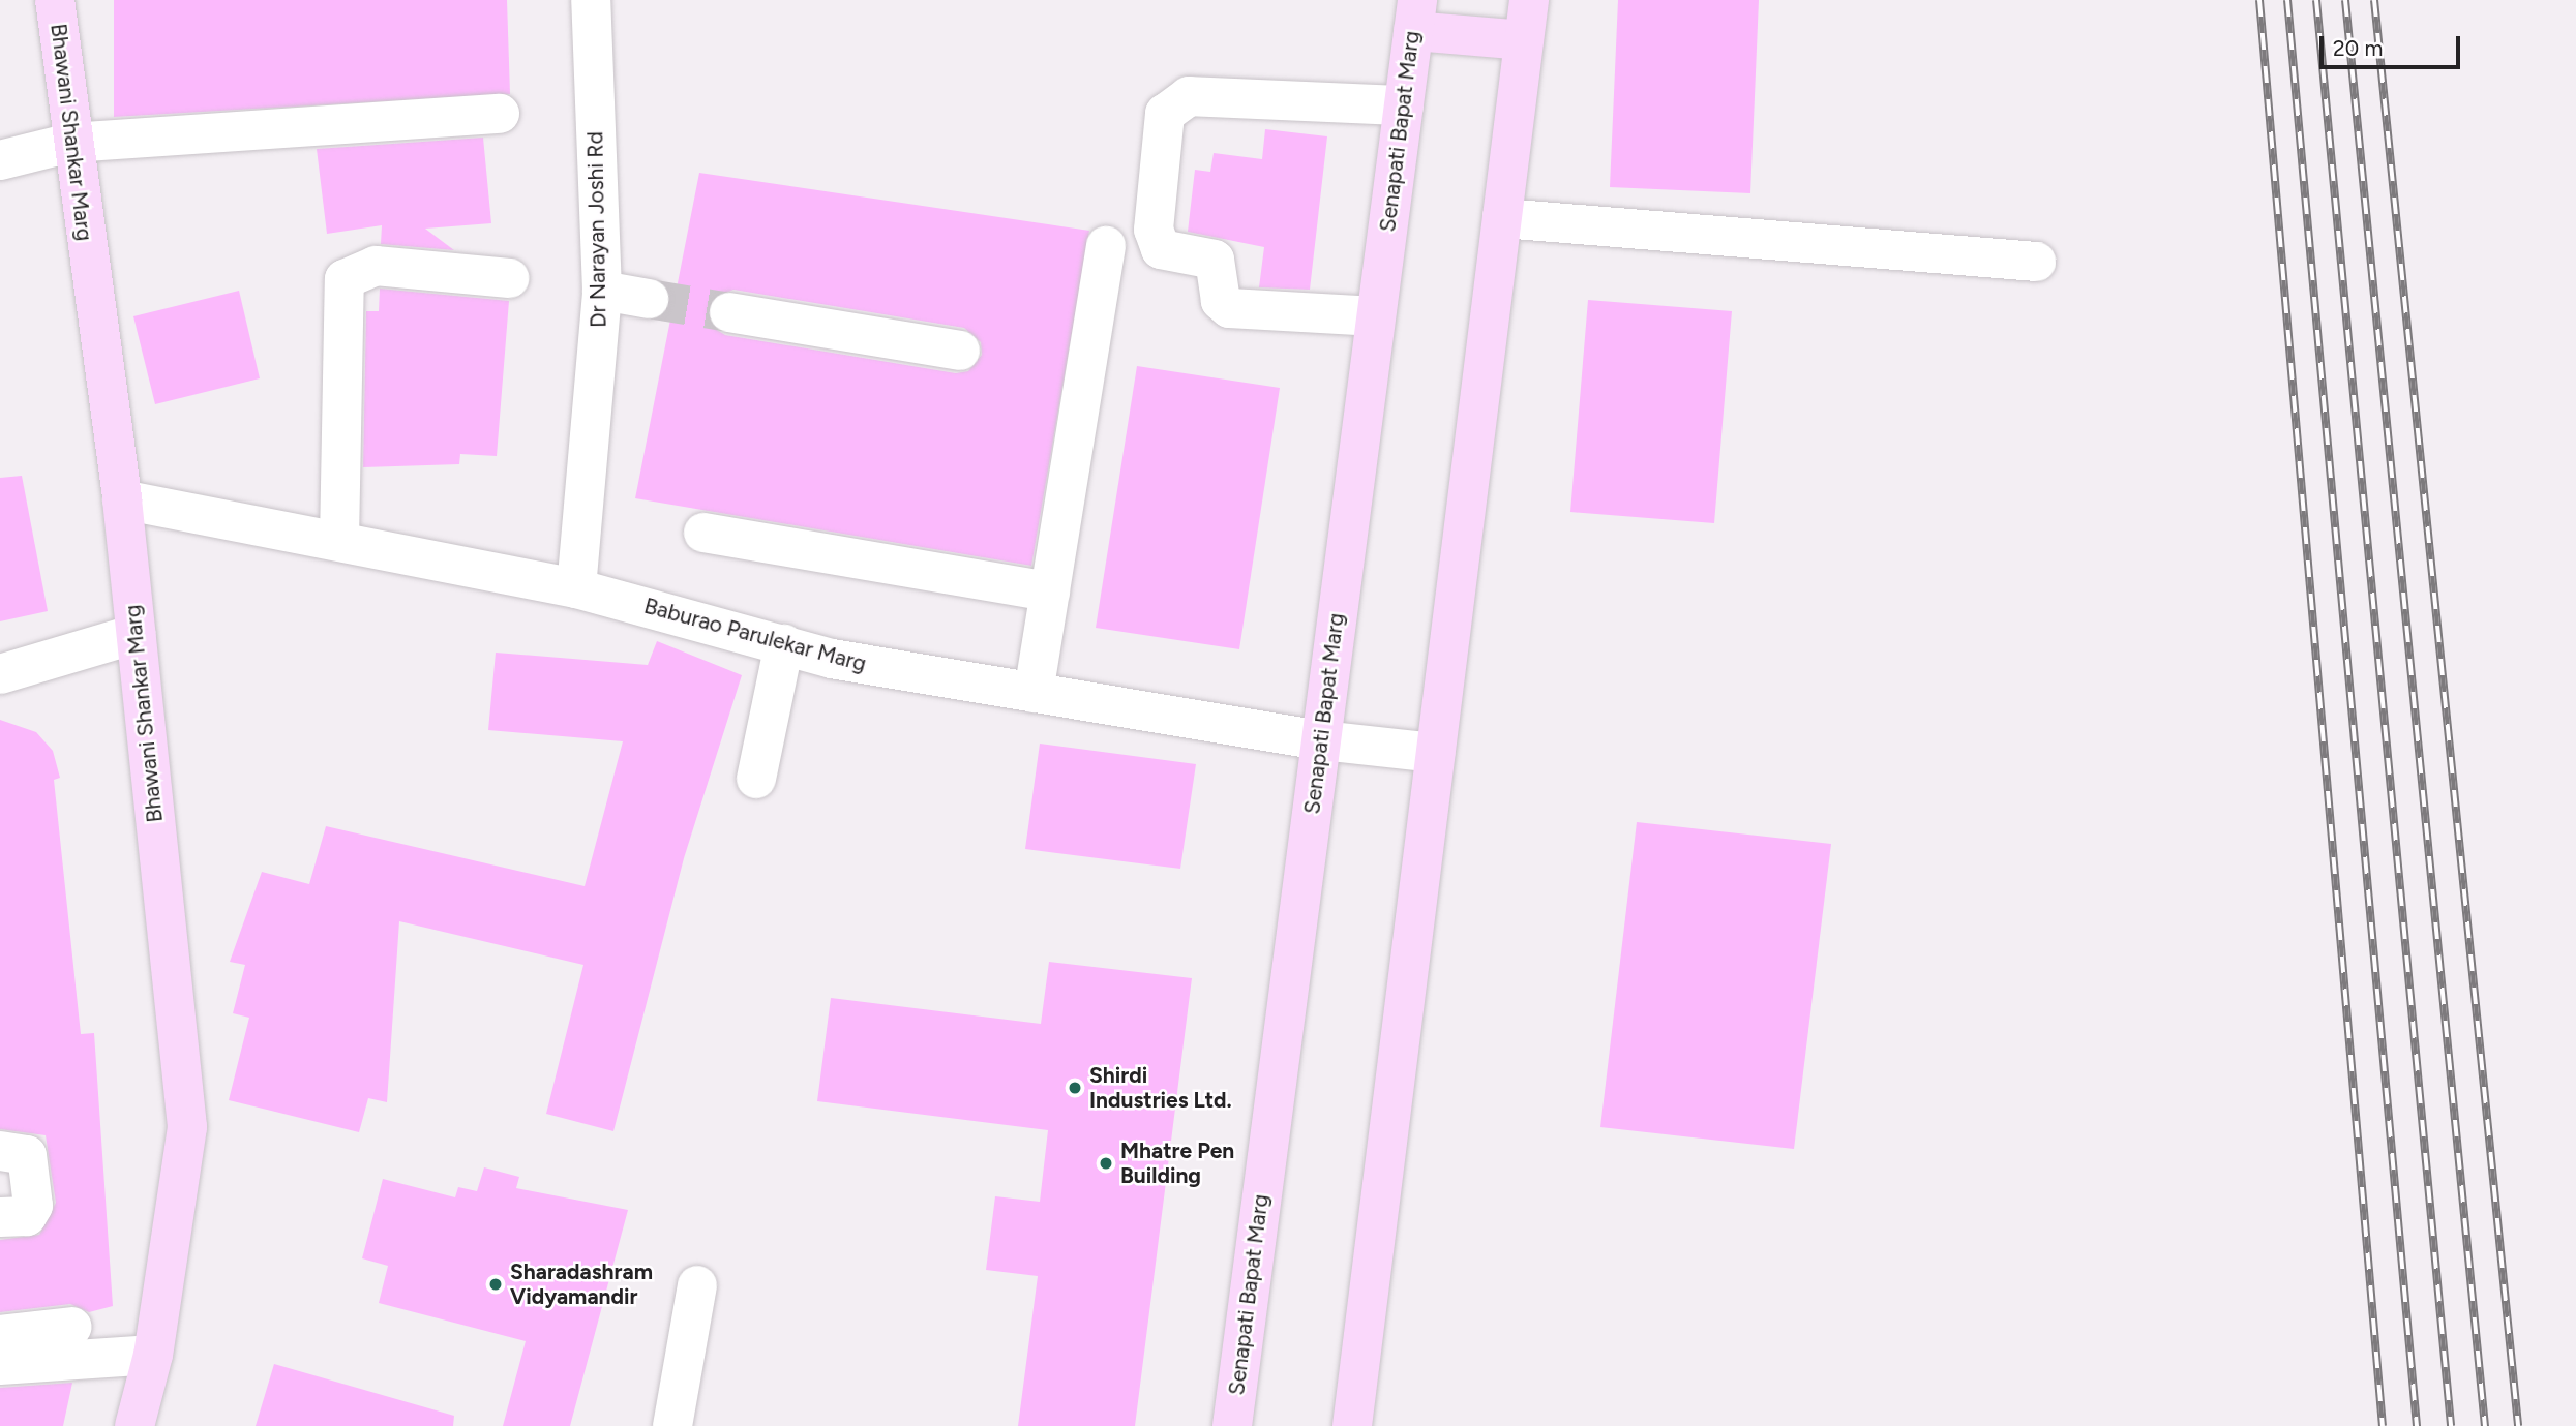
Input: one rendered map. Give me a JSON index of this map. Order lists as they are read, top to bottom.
{
  "streets": {
    "main road": ["Senapati Bapat Marg", "Bhawani Shankar Marg"],
    "street": ["Dr Narayan Joshi Rd", "Baburao Parulekar Marg"]
  },
  "crossings": [
    ["Senapati Bapat Marg", "Baburao Parulekar Marg"],
    ["Bhawani Shankar Marg", "Baburao Parulekar Marg"],
    ["Dr Narayan Joshi Rd", "Baburao Parulekar Marg"]
  ],
  "places": ["Shirdi Industries Ltd.", "Mhatre Pen Building", "Sharadashram Vidyamandir"],
  "scale_bar": "20 m"
}
